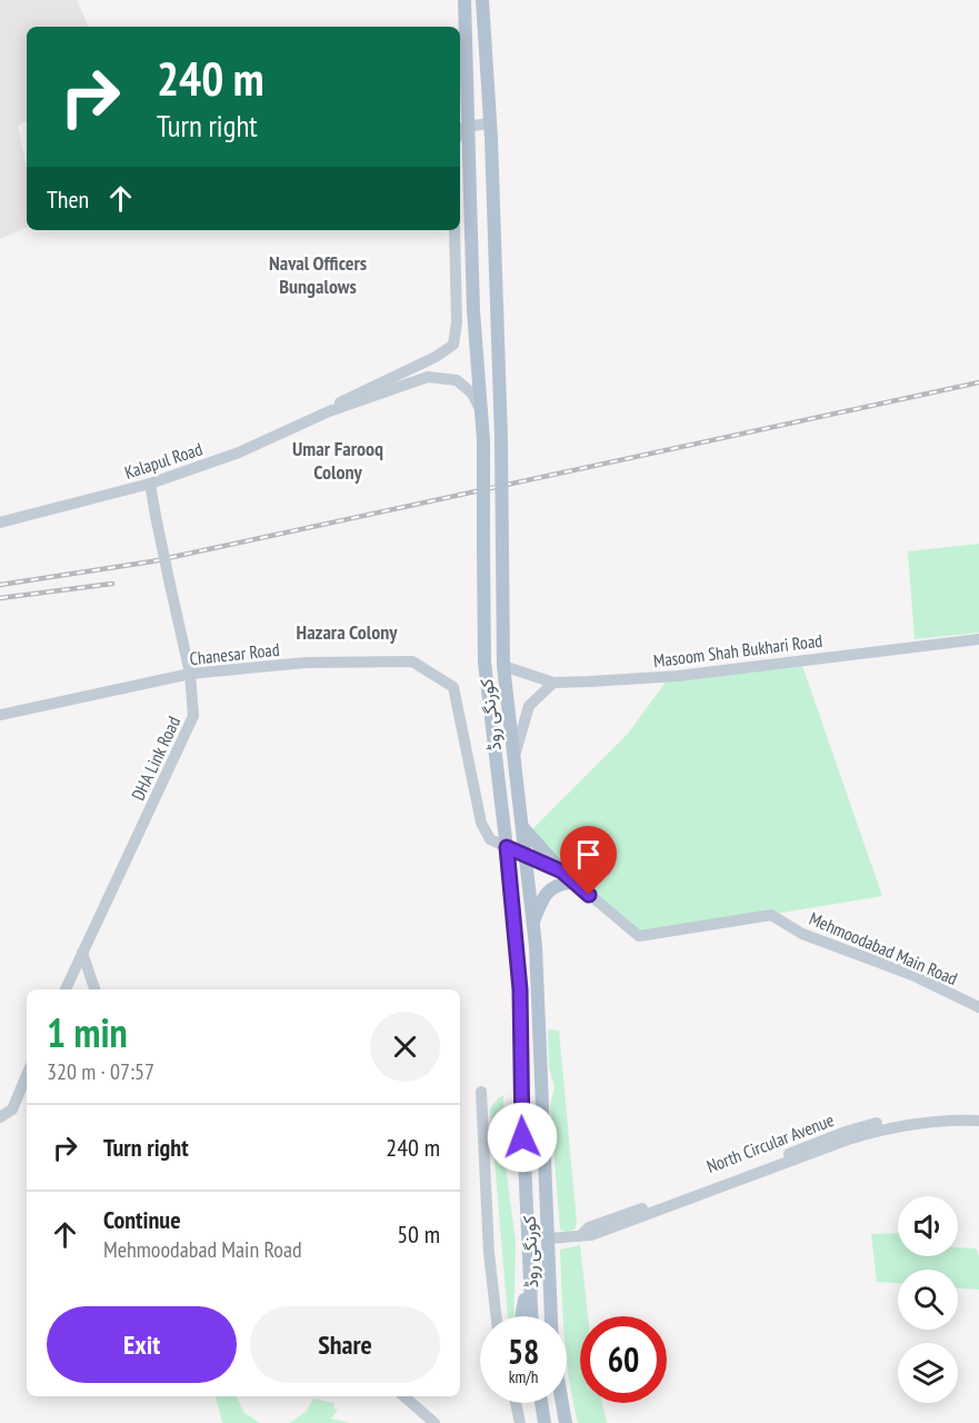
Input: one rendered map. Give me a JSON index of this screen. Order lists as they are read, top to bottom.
{
  "streets": {
    "main road": ["کورنگی روڈ"],
    "street": [
      "Kalapul Road",
      "Masoom Shah Bukhari Road",
      "Chanesar Road",
      "DHA Link Road",
      "Mehmoodabad Main Road",
      "North Circular Avenue"
    ]
  },
  "crossings": [
    ["Kalapul Road", "DHA Link Road"],
    ["Masoom Shah Bukhari Road", "کورنگی روڈ"],
    ["Chanesar Road", "کورنگی روڈ"],
    ["Chanesar Road", "DHA Link Road"],
    ["Chanesar Road", "Mehmoodabad Main Road"],
    ["کورنگی روڈ", "Mehmoodabad Main Road"],
    ["کورنگی روڈ", "North Circular Avenue"]
  ],
  "districts": ["Naval Officers Bungalows", "Umar Farooq Colony", "Hazara Colony"],
  "page": {
    "turn": ["240 m", "Turn right"],
    "then": "Then",
    "heading": ["1 min", "320 m · 07:57"],
    "list": [
      {
        "name": "Turn right",
        "value": "240 m"
      },
      {
        "name": "Continue",
        "note": "Mehmoodabad Main Road",
        "value": "50 m"
      }
    ],
    "buttons": ["Exit", "Share"],
    "speed": "58 km/h",
    "limit": "60"
  }
}
